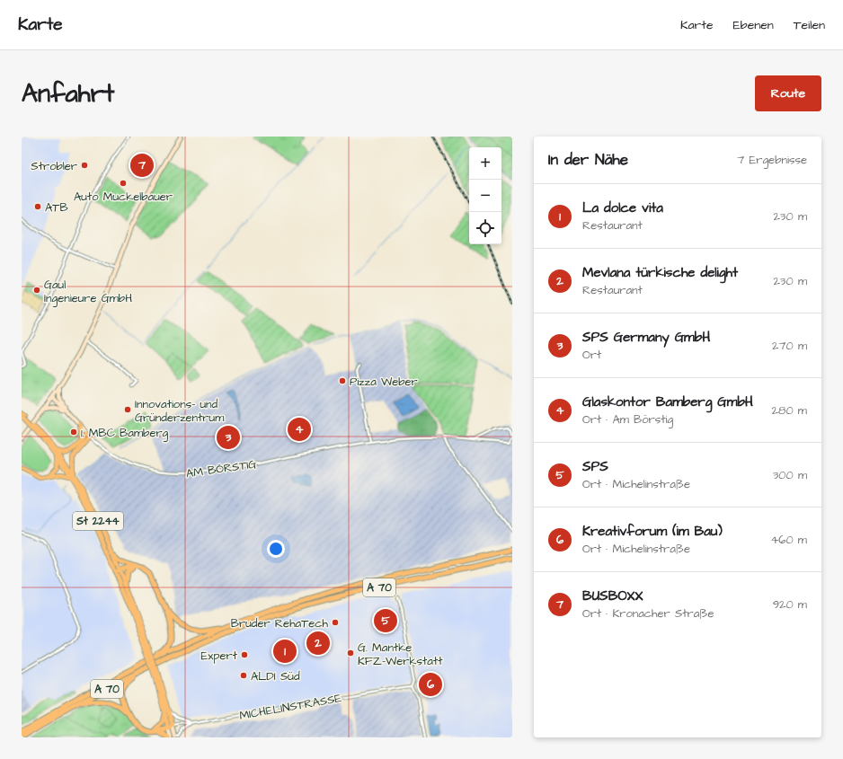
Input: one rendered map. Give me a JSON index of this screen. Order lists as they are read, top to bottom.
{
  "streets": {
    "highway": ["A 70"],
    "main road": ["St 2244"],
    "street": ["AM BÖRSTIG", "MICHELINSTRASSE"]
  },
  "crossings": [
    ["St 2244", "MICHELINSTRASSE"]
  ],
  "places": [
    "Strobler",
    "Auto Muckelbauer",
    "ATB",
    "Gaul Ingenieure GmbH",
    "Pizza Weber",
    "Innovations- und Gründerzentrum",
    "1. MBC Bamberg",
    "Bruder RehaTech",
    "G. Mantke KFZ-Werkstatt",
    "Expert",
    "ALDI Süd"
  ],
  "page": {
    "header": "Karte",
    "nav": ["Karte", "Ebenen", "Teilen"],
    "buttons": "Route",
    "title": "Anfahrt",
    "heading": ["In der Nähe", "7 Ergebnisse"],
    "map_buttons": ["+", "−"],
    "pins": [
      "7",
      "4",
      "3",
      "5",
      "2",
      "1",
      "6"
    ],
    "list": [
      {
        "mark": "1",
        "name": "La dolce vita",
        "note": "Restaurant",
        "value": "230 m"
      },
      {
        "mark": "2",
        "name": "Mevlana türkische delight",
        "note": "Restaurant",
        "value": "230 m"
      },
      {
        "mark": "3",
        "name": "SPS Germany GmbH",
        "note": "Ort",
        "value": "270 m"
      },
      {
        "mark": "4",
        "name": "Glaskontor Bamberg GmbH",
        "note": "Ort · Am Börstig",
        "value": "280 m"
      },
      {
        "mark": "5",
        "name": "SPS",
        "note": "Ort · Michelinstraße",
        "value": "300 m"
      },
      {
        "mark": "6",
        "name": "Kreativforum (im Bau)",
        "note": "Ort · Michelinstraße",
        "value": "460 m"
      },
      {
        "mark": "7",
        "name": "BUSBOXX",
        "note": "Ort · Kronacher Straße",
        "value": "920 m"
      }
    ]
  }
}
